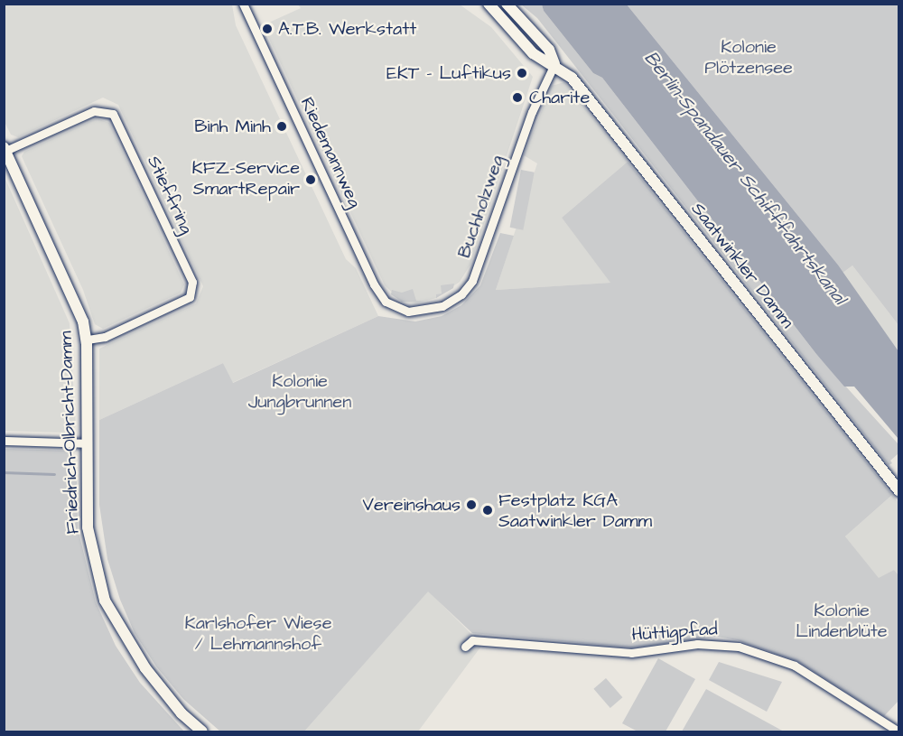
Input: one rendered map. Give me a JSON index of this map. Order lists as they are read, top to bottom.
{
  "streets": {
    "main road": ["Saatwinkler Damm", "Friedrich-Olbricht-Damm"],
    "street": [
      "Riedemannweg",
      "Stieffring",
      "Buchholzweg",
      "Hüttigpfad"
    ]
  },
  "crossings": [
    ["Riedemannweg", "Buchholzweg"],
    ["Stieffring", "Friedrich-Olbricht-Damm"],
    ["Buchholzweg", "Saatwinkler Damm"]
  ],
  "water": ["Berlin-Spandauer Schifffahrtskanal"],
  "parks": [
    "Kolonie Plötzensee",
    "Kolonie Jungbrunnen",
    "Kolonie Lindenblüte",
    "Karlshofer Wiese / Lehmannshof"
  ],
  "places": [
    "A.T.B. Werkstatt",
    "EKT - Luftikus",
    "Charite",
    "Binh Minh",
    "KFZ-Service SmartRepair",
    "Vereinshaus",
    "Festplatz KGA Saatwinkler Damm"
  ]
}
